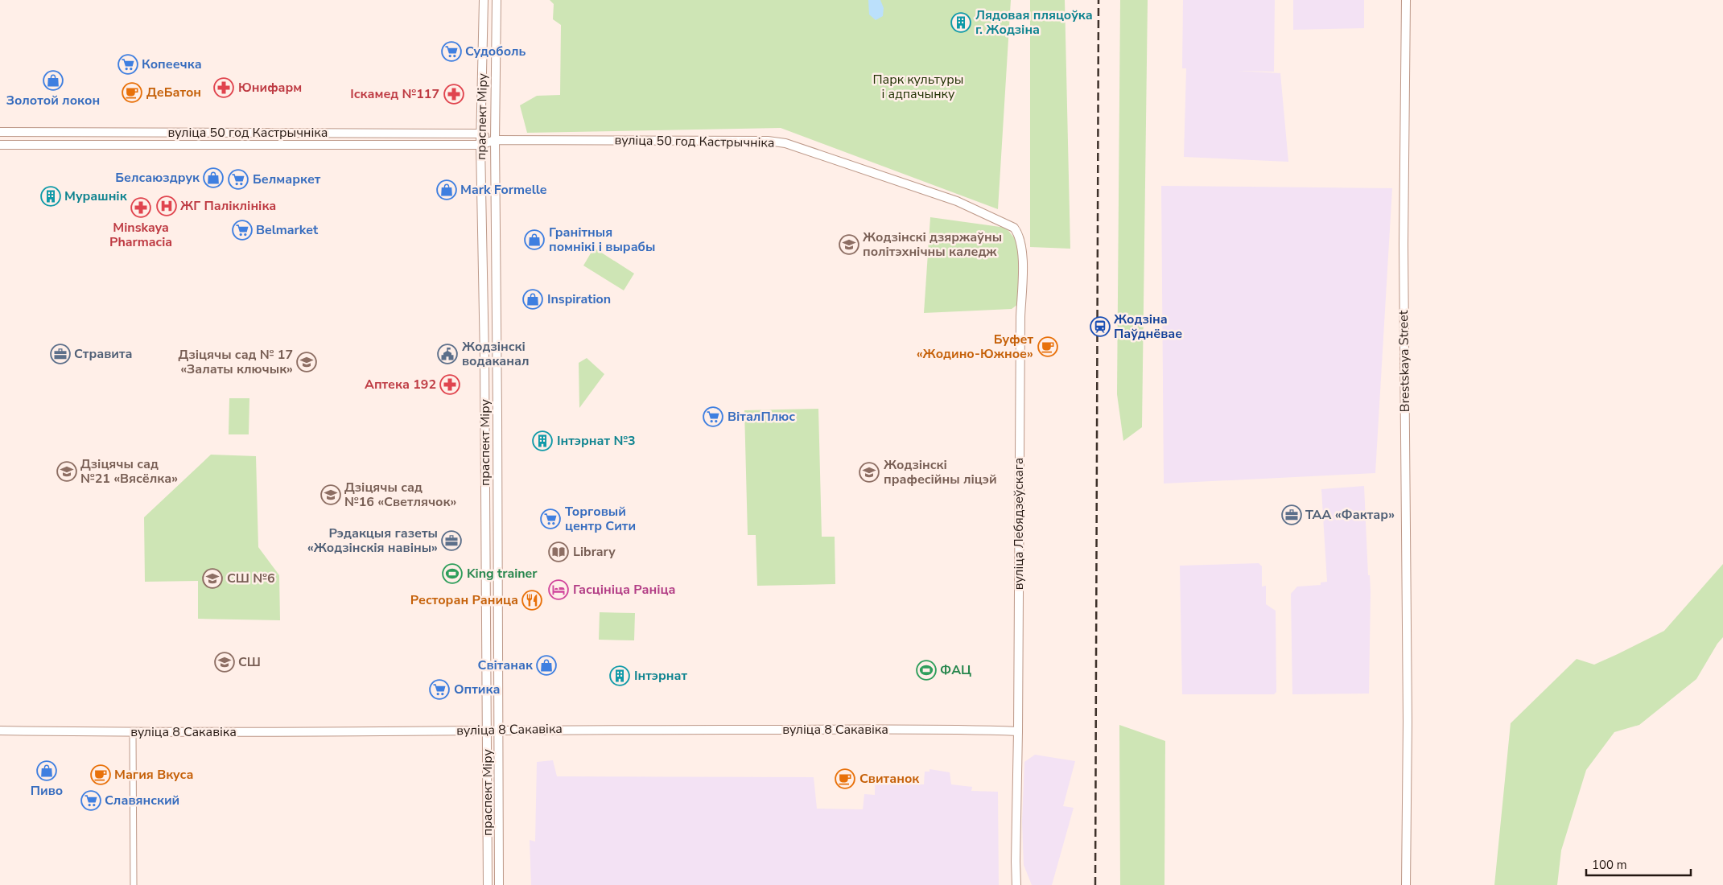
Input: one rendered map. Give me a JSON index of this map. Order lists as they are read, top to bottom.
{
  "streets": {
    "main road": [
      "праспект Міру",
      "вуліца 50 год Кастрычніка",
      "Brestskaya Street",
      "вуліца Лебядзеўскага",
      "вуліца 8 Сакавіка"
    ]
  },
  "crossings": [
    ["праспект Міру", "вуліца 50 год Кастрычніка"],
    ["праспект Міру", "вуліца 8 Сакавіка"],
    ["вуліца 50 год Кастрычніка", "вуліца Лебядзеўскага"],
    ["вуліца Лебядзеўскага", "вуліца 8 Сакавіка"]
  ],
  "parks": ["Парк культуры і адпачынку"],
  "places": {
    "building": [
      "Лядовая пляцоўка г. Жодзіна",
      "Мурашнік",
      "Інтэрнат №3",
      "Інтэрнат"
    ],
    "supermarket": [
      "Судоболь",
      "Копеечка",
      "Белмаркет",
      "Belmarket",
      "ВіталПлюс",
      "Торговый центр Сити",
      "Оптика",
      "Славянский"
    ],
    "shop": [
      "Золотой локон",
      "Белсаюздрук",
      "Mark Formelle",
      "Гранітныя помнікі і вырабы",
      "Inspiration",
      "Світанак",
      "Пиво"
    ],
    "pharmacy": [
      "Юнифарм",
      "Іскамед №117",
      "Minskaya Pharmacia",
      "Аптека 192"
    ],
    "cafe": [
      "ДеБатон",
      "Буфет «Жодино-Южное»",
      "Магия Вкуса",
      "Свитанок"
    ],
    "hospital": ["ЖГ Паліклініка"],
    "school or university": [
      "Жодзінскі дзяржаўны політэхнічны каледж",
      "Дзіцячы сад № 17 «Залаты ключык»",
      "Дзіцячы сад №21 «Вясёлка»",
      "Жодзінскі прафесійны ліцэй",
      "Дзіцячы сад №16 «Светлячок»",
      "СШ №6",
      "СШ"
    ],
    "station": ["Жодзіна Паўднёвае"],
    "office": ["Стравита", "ТАА «Фактар»", "Рэдакцыя газеты «Жодзінскія навіны»"],
    "public building": ["Жодзінскі водаканал"],
    "library": ["Library"],
    "sports": ["King trainer", "ФАЦ"],
    "hotel": ["Гасцініца Раніца"],
    "restaurant": ["Ресторан Раница"]
  },
  "scale_bar": "100 m"
}
